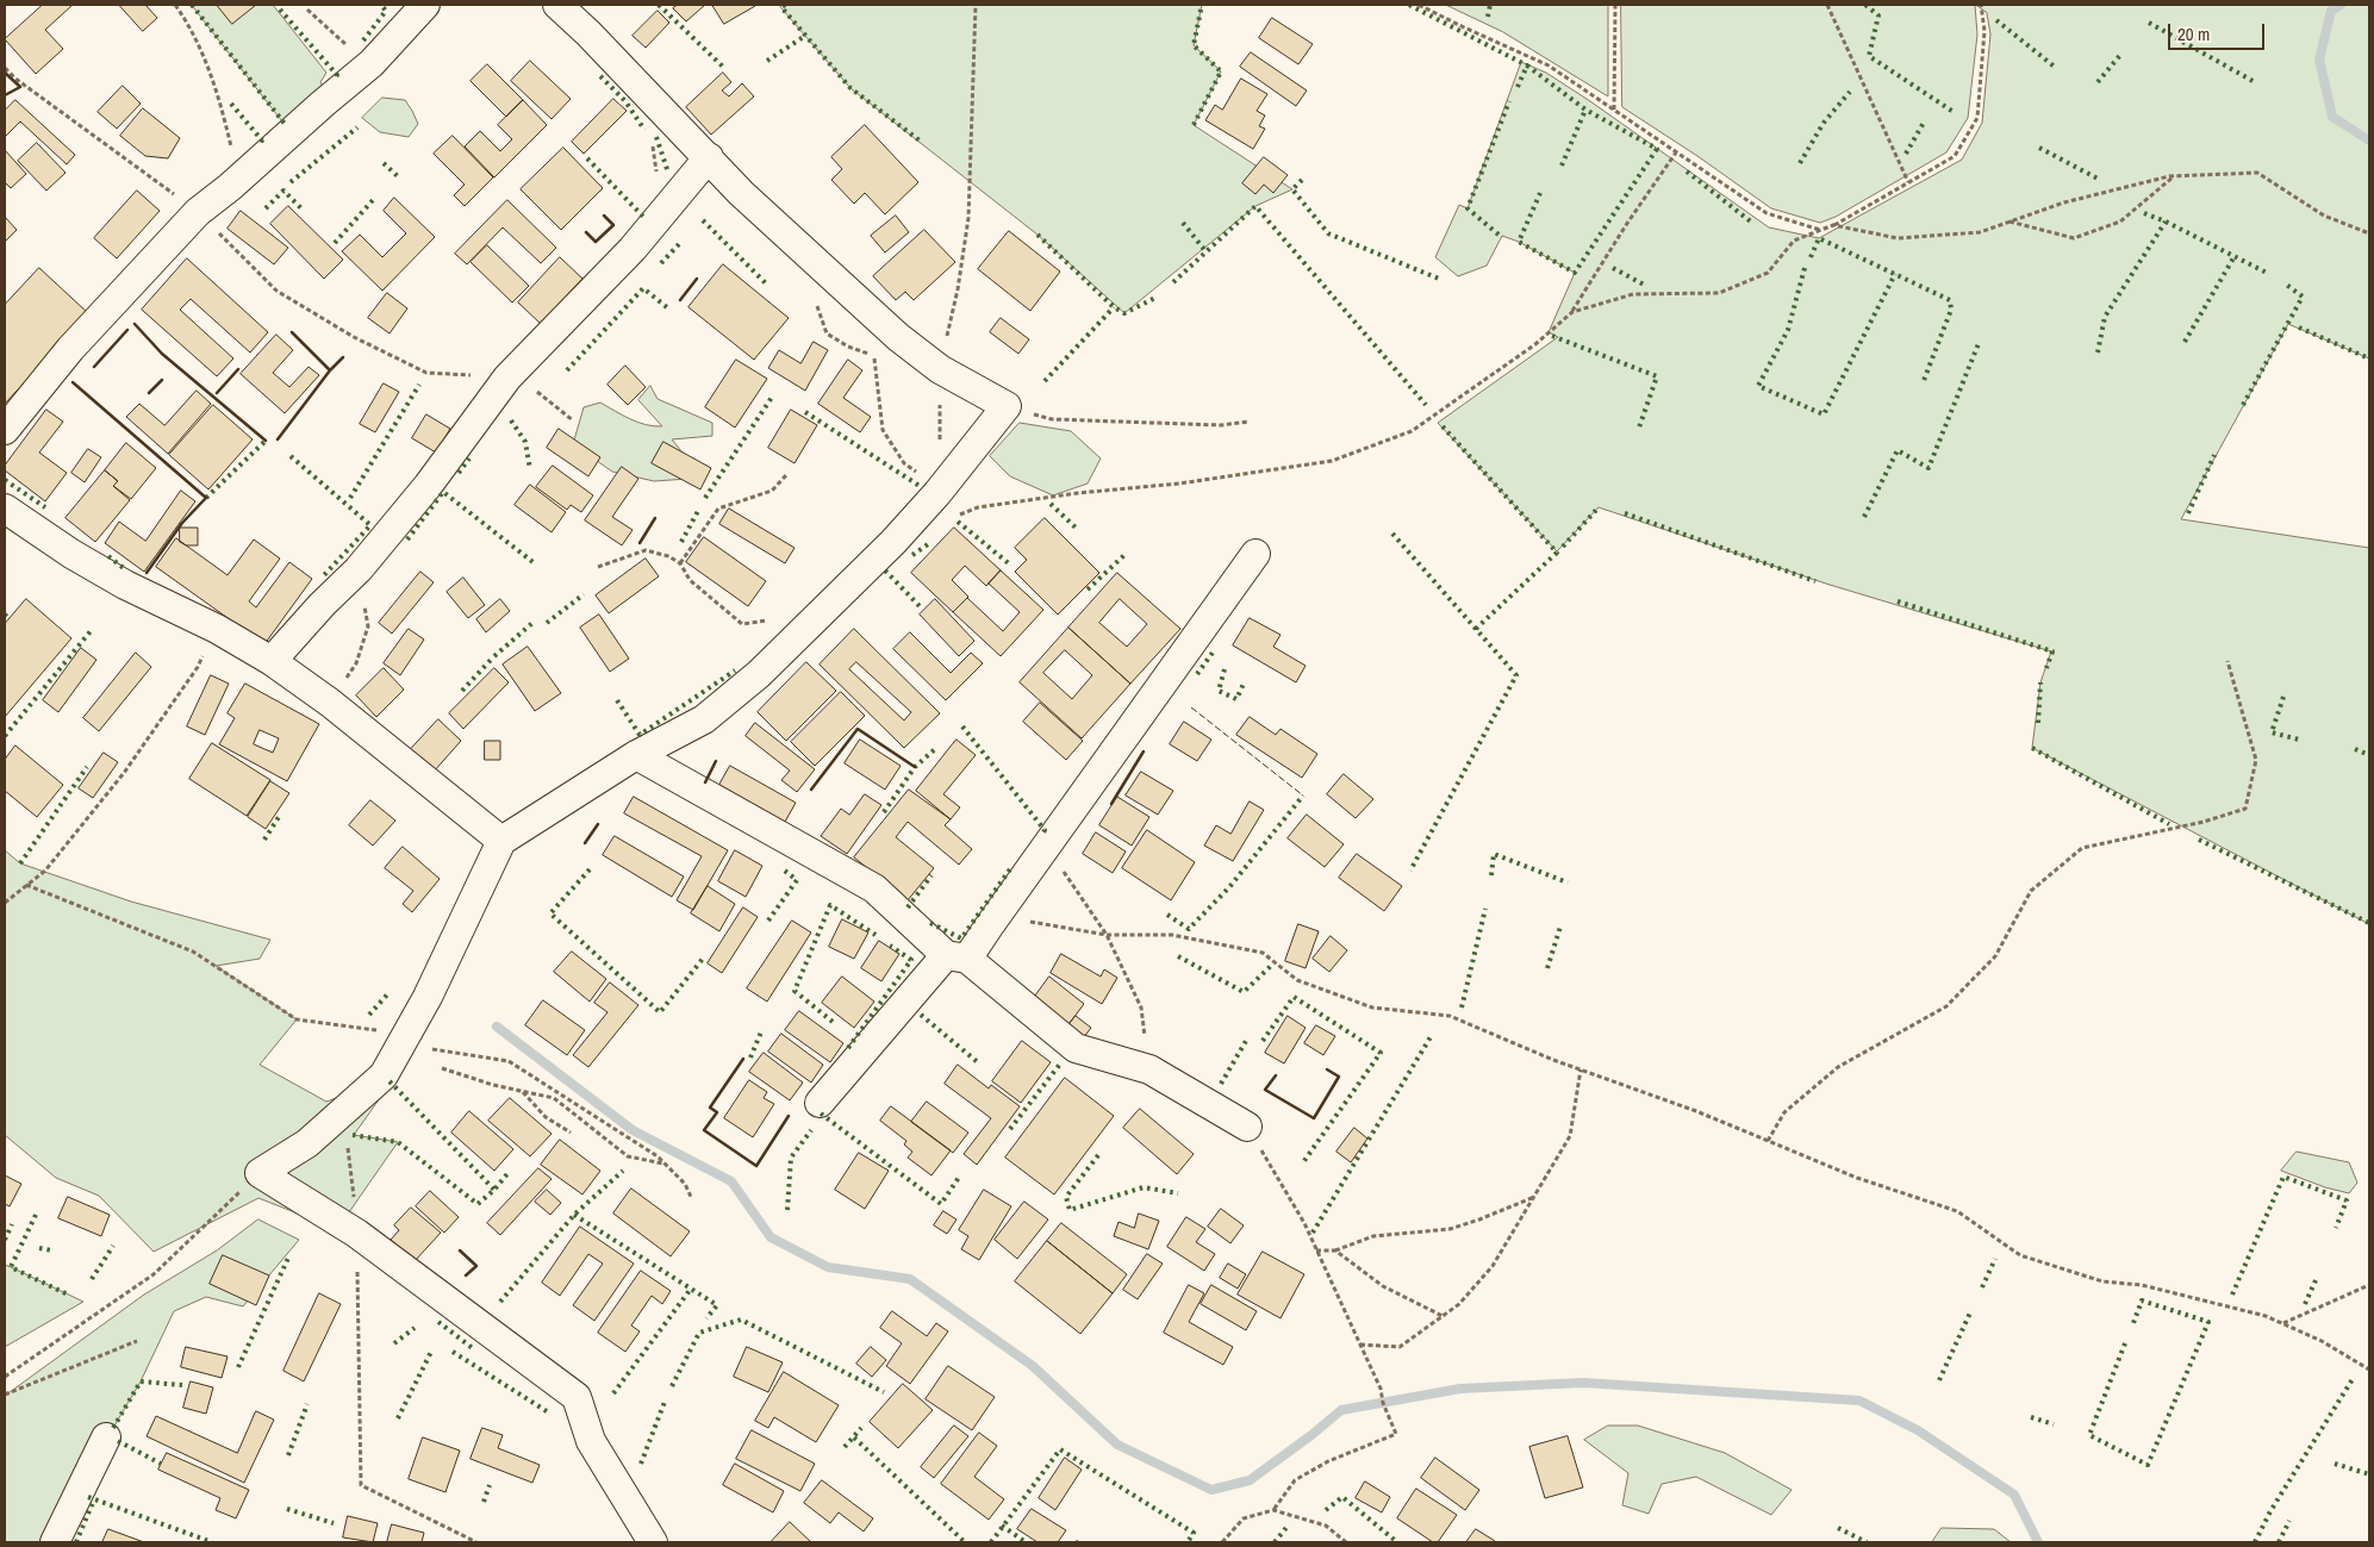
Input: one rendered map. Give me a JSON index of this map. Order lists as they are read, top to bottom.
{
  "scale_bar": "20 m"
}
